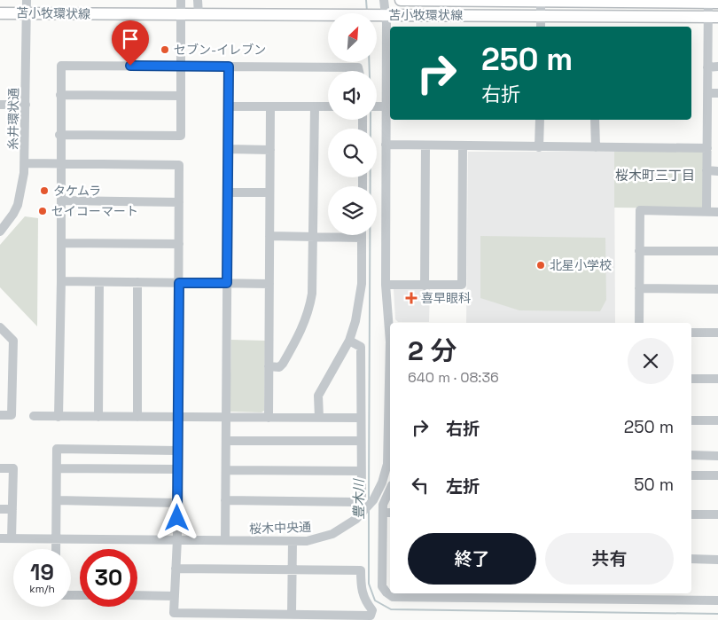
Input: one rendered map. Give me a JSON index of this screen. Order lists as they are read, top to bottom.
{
  "streets": {
    "main road": ["苫小牧環状線"],
    "street": ["糸井環状通", "桜木中央通"]
  },
  "crossings": [
    ["苫小牧環状線", "糸井環状通"],
    ["苫小牧環状線", "桜木中央通"]
  ],
  "districts": ["桜木町三丁目"],
  "water": ["豊木川"],
  "places": {
    "other": [
      "セブン-イレブン",
      "タケムラ",
      "セイコーマート",
      "北星小学校"
    ],
    "health": ["喜早眼科"]
  },
  "north": "top right",
  "page": {
    "turn": ["250 m", "右折"],
    "heading": ["2 分", "640 m · 08:36"],
    "list": [
      {
        "name": "右折",
        "value": "250 m"
      },
      {
        "name": "左折",
        "value": "50 m"
      }
    ],
    "buttons": ["終了", "共有"],
    "speed": "19 km/h",
    "limit": "30"
  }
}
